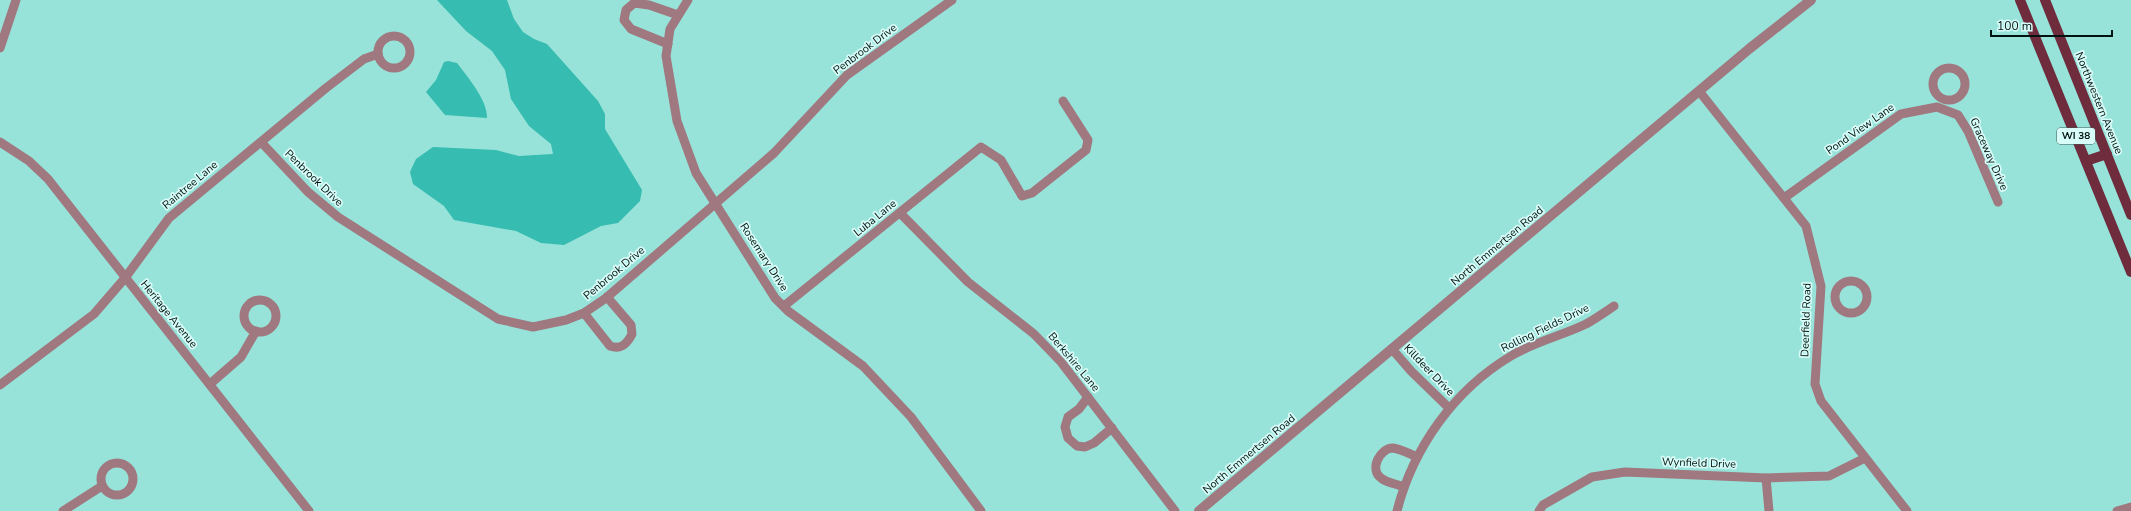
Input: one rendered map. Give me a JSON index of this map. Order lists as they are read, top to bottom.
{
  "streets": {
    "main road": ["Northwestern Avenue", "WI 38"],
    "street": [
      "Penbrook Drive",
      "Pond View Lane",
      "Graceway Drive",
      "Raintree Lane",
      "Luba Lane",
      "North Emmertsen Road",
      "Rosemary Drive",
      "Heritage Avenue",
      "Deerfield Road",
      "Rolling Fields Drive",
      "Berkshire Lane",
      "Killdeer Drive",
      "Wynfield Drive"
    ]
  },
  "crossings": [
    ["Penbrook Drive", "Raintree Lane"],
    ["Penbrook Drive", "Rosemary Drive"],
    ["Pond View Lane", "Graceway Drive"],
    ["Pond View Lane", "Deerfield Road"],
    ["Raintree Lane", "Heritage Avenue"],
    ["Luba Lane", "Rosemary Drive"],
    ["Luba Lane", "Berkshire Lane"],
    ["North Emmertsen Road", "Deerfield Road"],
    ["North Emmertsen Road", "Killdeer Drive"],
    ["Deerfield Road", "Wynfield Drive"],
    ["Rolling Fields Drive", "Killdeer Drive"]
  ],
  "scale_bar": "100 m"
}
